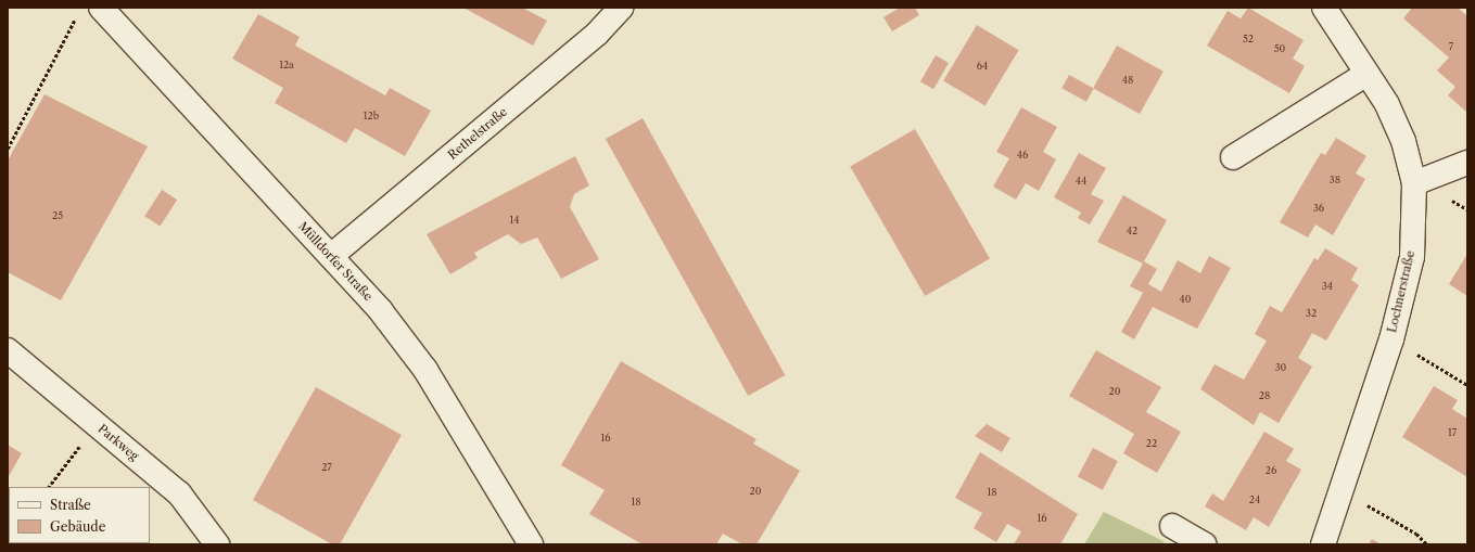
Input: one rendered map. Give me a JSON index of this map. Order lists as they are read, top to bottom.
{
  "streets": {
    "street": [
      "Rethelstraße",
      "Mülldorfer Straße",
      "Lochnerstraße",
      "Parkweg"
    ]
  },
  "crossings": [
    ["Rethelstraße", "Mülldorfer Straße"]
  ],
  "house_numbers": [
    "52",
    "7",
    "50",
    "12a",
    "64",
    "48",
    "12b",
    "46",
    "38",
    "44",
    "36",
    "25",
    "14",
    "42",
    "34",
    "40",
    "32",
    "30",
    "20",
    "28",
    "17",
    "16",
    "22",
    "27",
    "26",
    "20",
    "18",
    "24",
    "18",
    "16"
  ],
  "legend": ["Straße", "Gebäude"]
}
